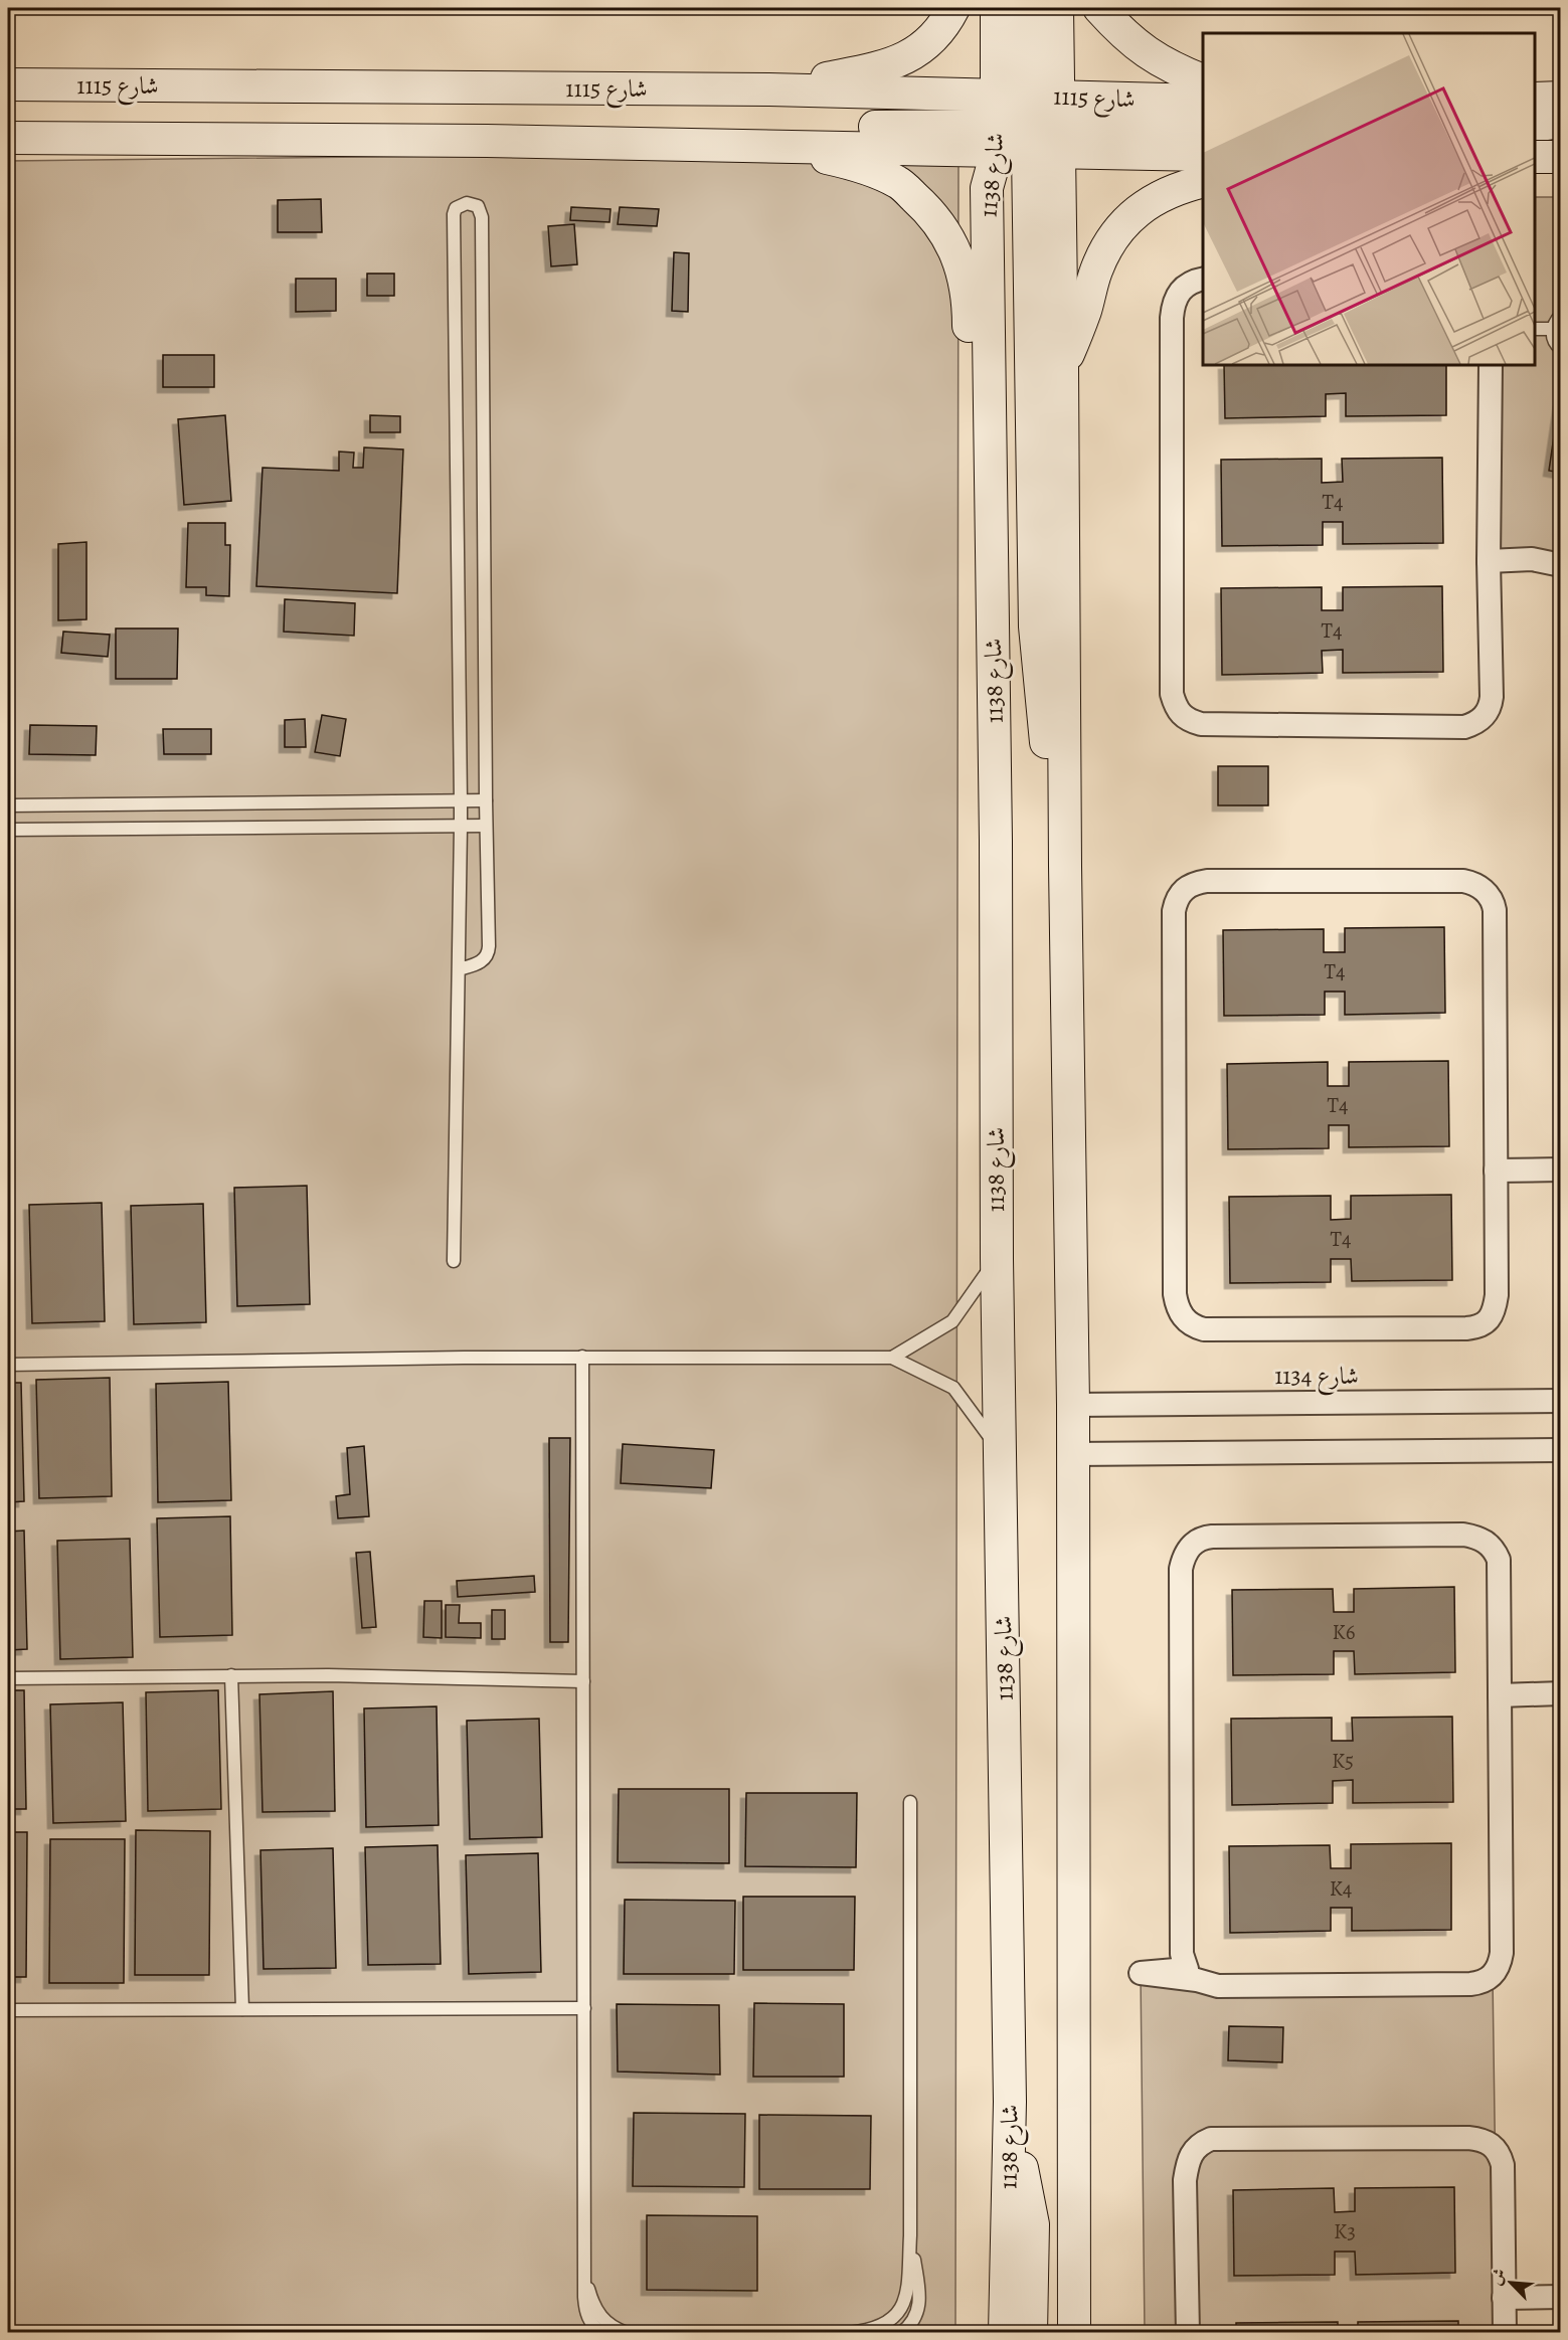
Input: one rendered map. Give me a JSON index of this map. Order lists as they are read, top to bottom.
{
  "streets": {
    "street": ["شارع 1115", "شارع 1138", "شارع 1134"]
  },
  "crossings": [
    ["شارع 1115", "شارع 1138"],
    ["شارع 1138", "شارع 1134"]
  ],
  "house_numbers": [
    "T4",
    "T4",
    "T4",
    "T4",
    "T4",
    "K6",
    "K5",
    "K4",
    "K3"
  ],
  "north": "top left"
}
